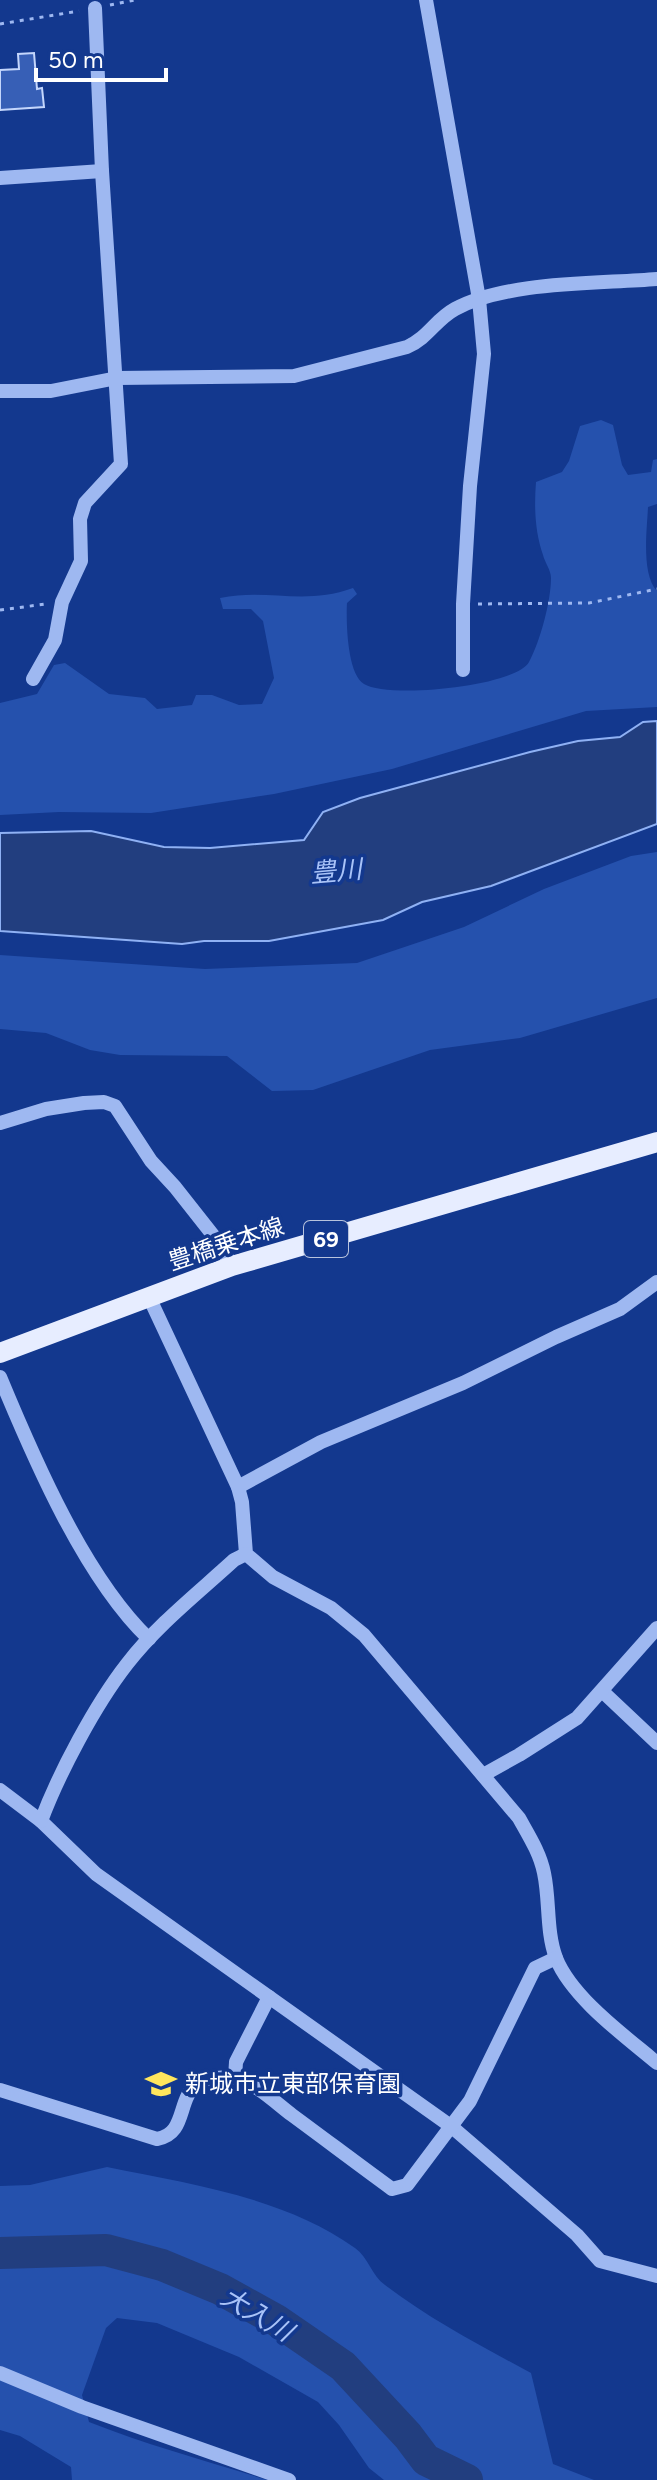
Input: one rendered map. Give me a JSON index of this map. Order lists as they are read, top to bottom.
{
  "streets": {
    "main road": ["69", "豊橋乗本線"]
  },
  "water": ["豊川", "大入川"],
  "places": {
    "school or university": ["新城市立東部保育園"]
  },
  "scale_bar": "50 m"
}
